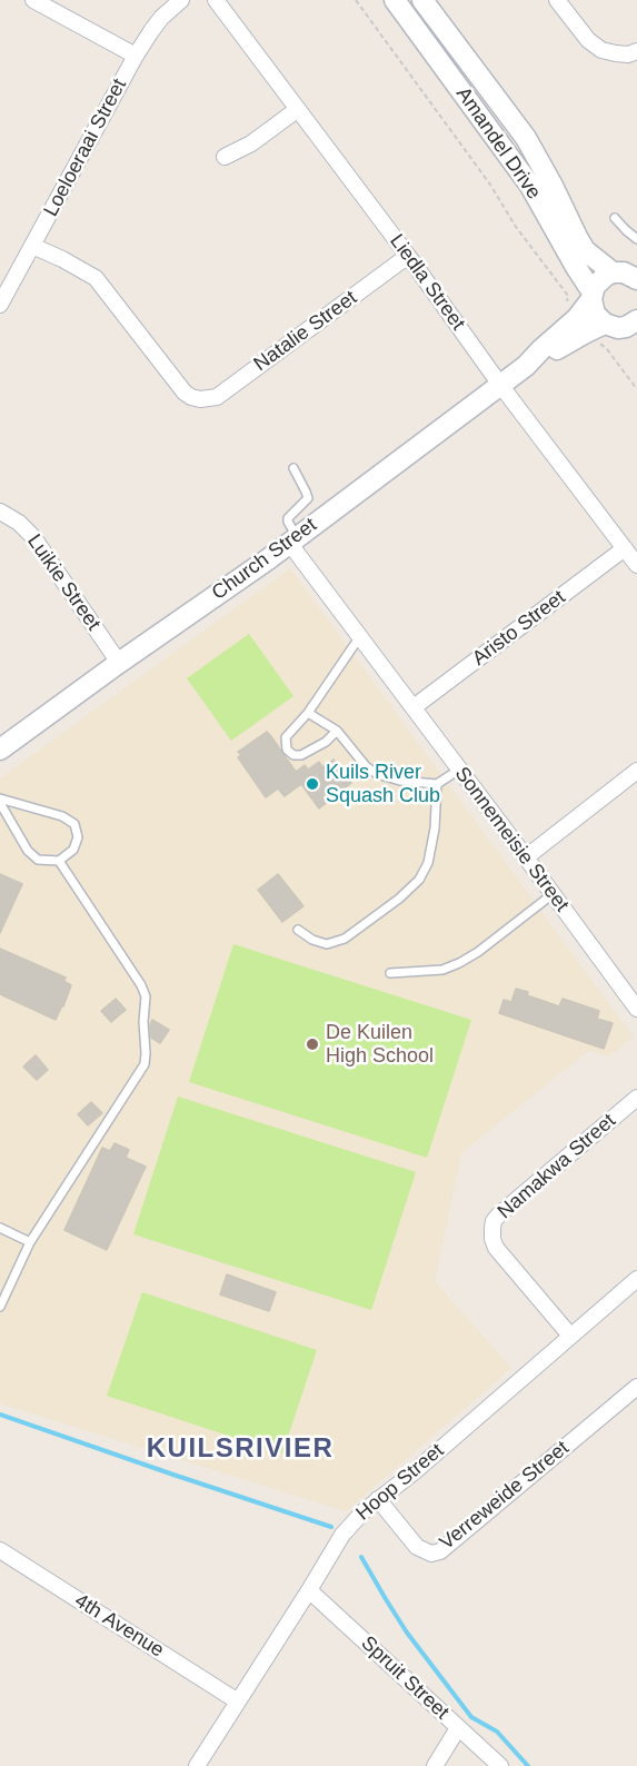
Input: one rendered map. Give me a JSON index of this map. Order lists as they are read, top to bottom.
{
  "streets": {
    "street": [
      "Amandel Drive",
      "Loeloeraai Street",
      "Liedla Street",
      "Natalie Street",
      "Church Street",
      "Luikie Street",
      "Aristo Street",
      "Sonnemeisie Street",
      "Namakwa Street",
      "Hoop Street",
      "Verreweide Street",
      "4th Avenue",
      "Spruit Street"
    ]
  },
  "crossings": [
    ["Amandel Drive", "Church Street"],
    ["Loeloeraai Street", "Natalie Street"],
    ["Liedla Street", "Natalie Street"],
    ["Liedla Street", "Church Street"],
    ["Liedla Street", "Aristo Street"],
    ["Church Street", "Luikie Street"],
    ["Church Street", "Sonnemeisie Street"],
    ["Aristo Street", "Sonnemeisie Street"],
    ["Namakwa Street", "Hoop Street"],
    ["Hoop Street", "Verreweide Street"],
    ["Hoop Street", "4th Avenue"],
    ["Hoop Street", "Spruit Street"]
  ],
  "districts": ["KUILSRIVIER"],
  "places": ["Kuils River Squash Club", "De Kuilen High School"]
}
